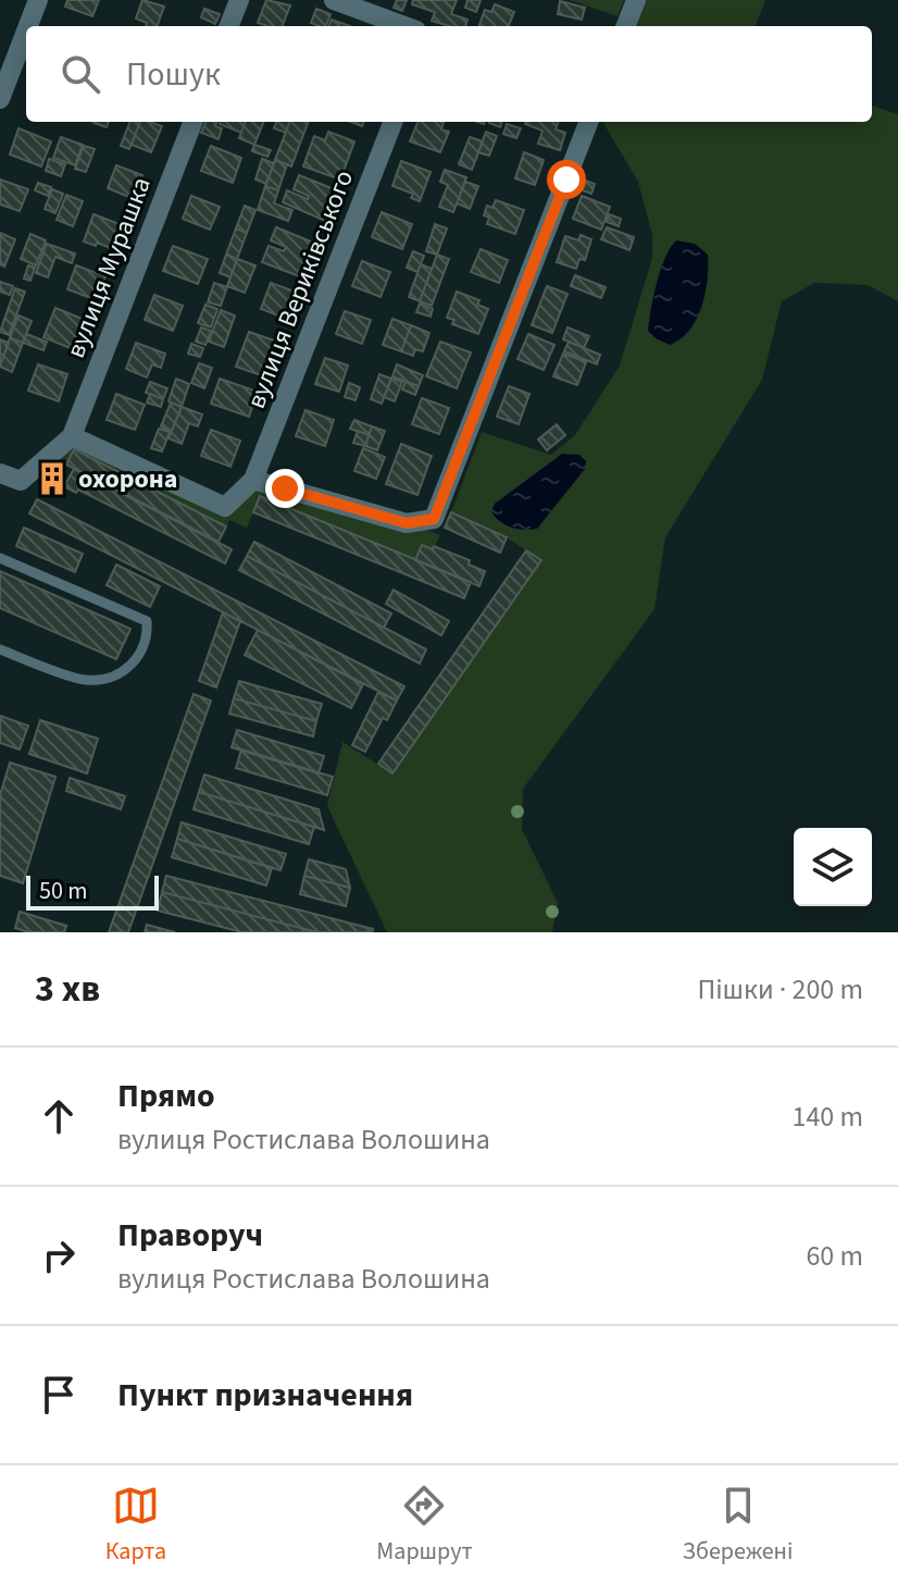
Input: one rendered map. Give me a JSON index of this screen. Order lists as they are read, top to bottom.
{
  "streets": {
    "street": ["вулиця Мурашка", "вулиця Вериківського"]
  },
  "places": {
    "building": ["охорона"]
  },
  "scale_bar": "50 m",
  "page": {
    "search": "Пошук",
    "scale": "50 m",
    "heading": ["3 хв", "Пішки · 200 m"],
    "list": [
      ["Прямо", "вулиця Ростислава Волошина", "140 m"],
      ["Праворуч", "вулиця Ростислава Волошина", "60 m"],
      "Пункт призначення"
    ],
    "nav": ["Карта", "Маршрут", "Збережені"]
  }
}
